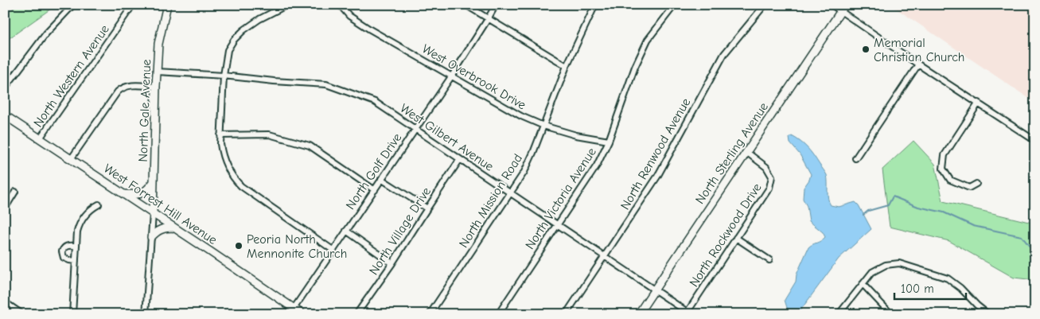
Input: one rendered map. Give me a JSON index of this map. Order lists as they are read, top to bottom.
{
  "streets": {
    "main road": ["North Gale Avenue", "North Sterling Avenue", "West Forrest Hill Avenue"],
    "street": [
      "North Western Avenue",
      "West Overbrook Drive",
      "West Gilbert Avenue",
      "North Renwood Avenue",
      "North Golf Drive",
      "North Victoria Avenue",
      "North Mission Road",
      "North Village Drive",
      "North Rockwood Drive"
    ]
  },
  "crossings": [
    ["North Western Avenue", "West Forrest Hill Avenue"],
    ["West Overbrook Drive", "North Golf Drive"],
    ["West Overbrook Drive", "North Victoria Avenue"],
    ["West Overbrook Drive", "North Mission Road"],
    ["North Gale Avenue", "West Gilbert Avenue"],
    ["North Gale Avenue", "West Forrest Hill Avenue"],
    ["West Gilbert Avenue", "North Sterling Avenue"],
    ["West Gilbert Avenue", "North Renwood Avenue"],
    ["West Gilbert Avenue", "North Golf Drive"],
    ["West Gilbert Avenue", "North Victoria Avenue"],
    ["West Gilbert Avenue", "North Mission Road"],
    ["West Gilbert Avenue", "North Village Drive"],
    ["West Gilbert Avenue", "North Rockwood Drive"],
    ["North Sterling Avenue", "North Rockwood Drive"],
    ["North Golf Drive", "West Forrest Hill Avenue"]
  ],
  "places": ["Memorial Christian Church", "Peoria North Mennonite Church"],
  "scale_bar": "100 m"
}
